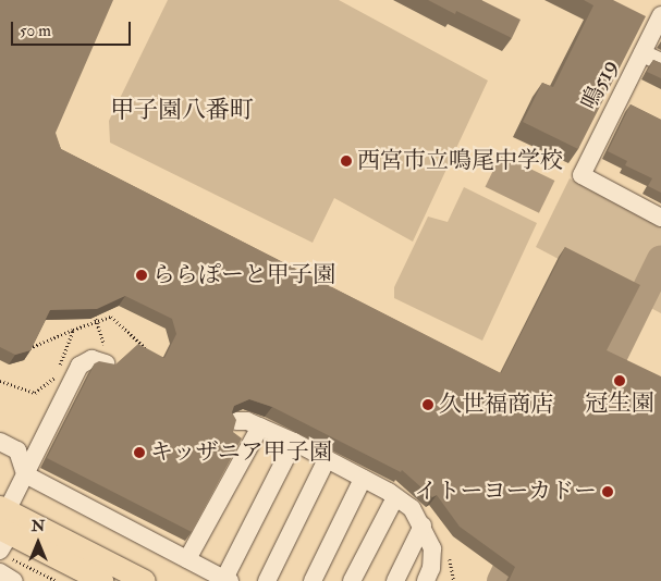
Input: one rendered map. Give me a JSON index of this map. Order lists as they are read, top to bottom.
{
  "streets": {
    "street": ["鳴519"]
  },
  "districts": ["甲子園八番町"],
  "places": [
    "西宮市立鳴尾中学校",
    "ららぽーと甲子園",
    "冠生園",
    "久世福商店",
    "キッザニア甲子園",
    "イトーヨーカドー"
  ],
  "scale_bar": "50 m",
  "north": "top"
}
